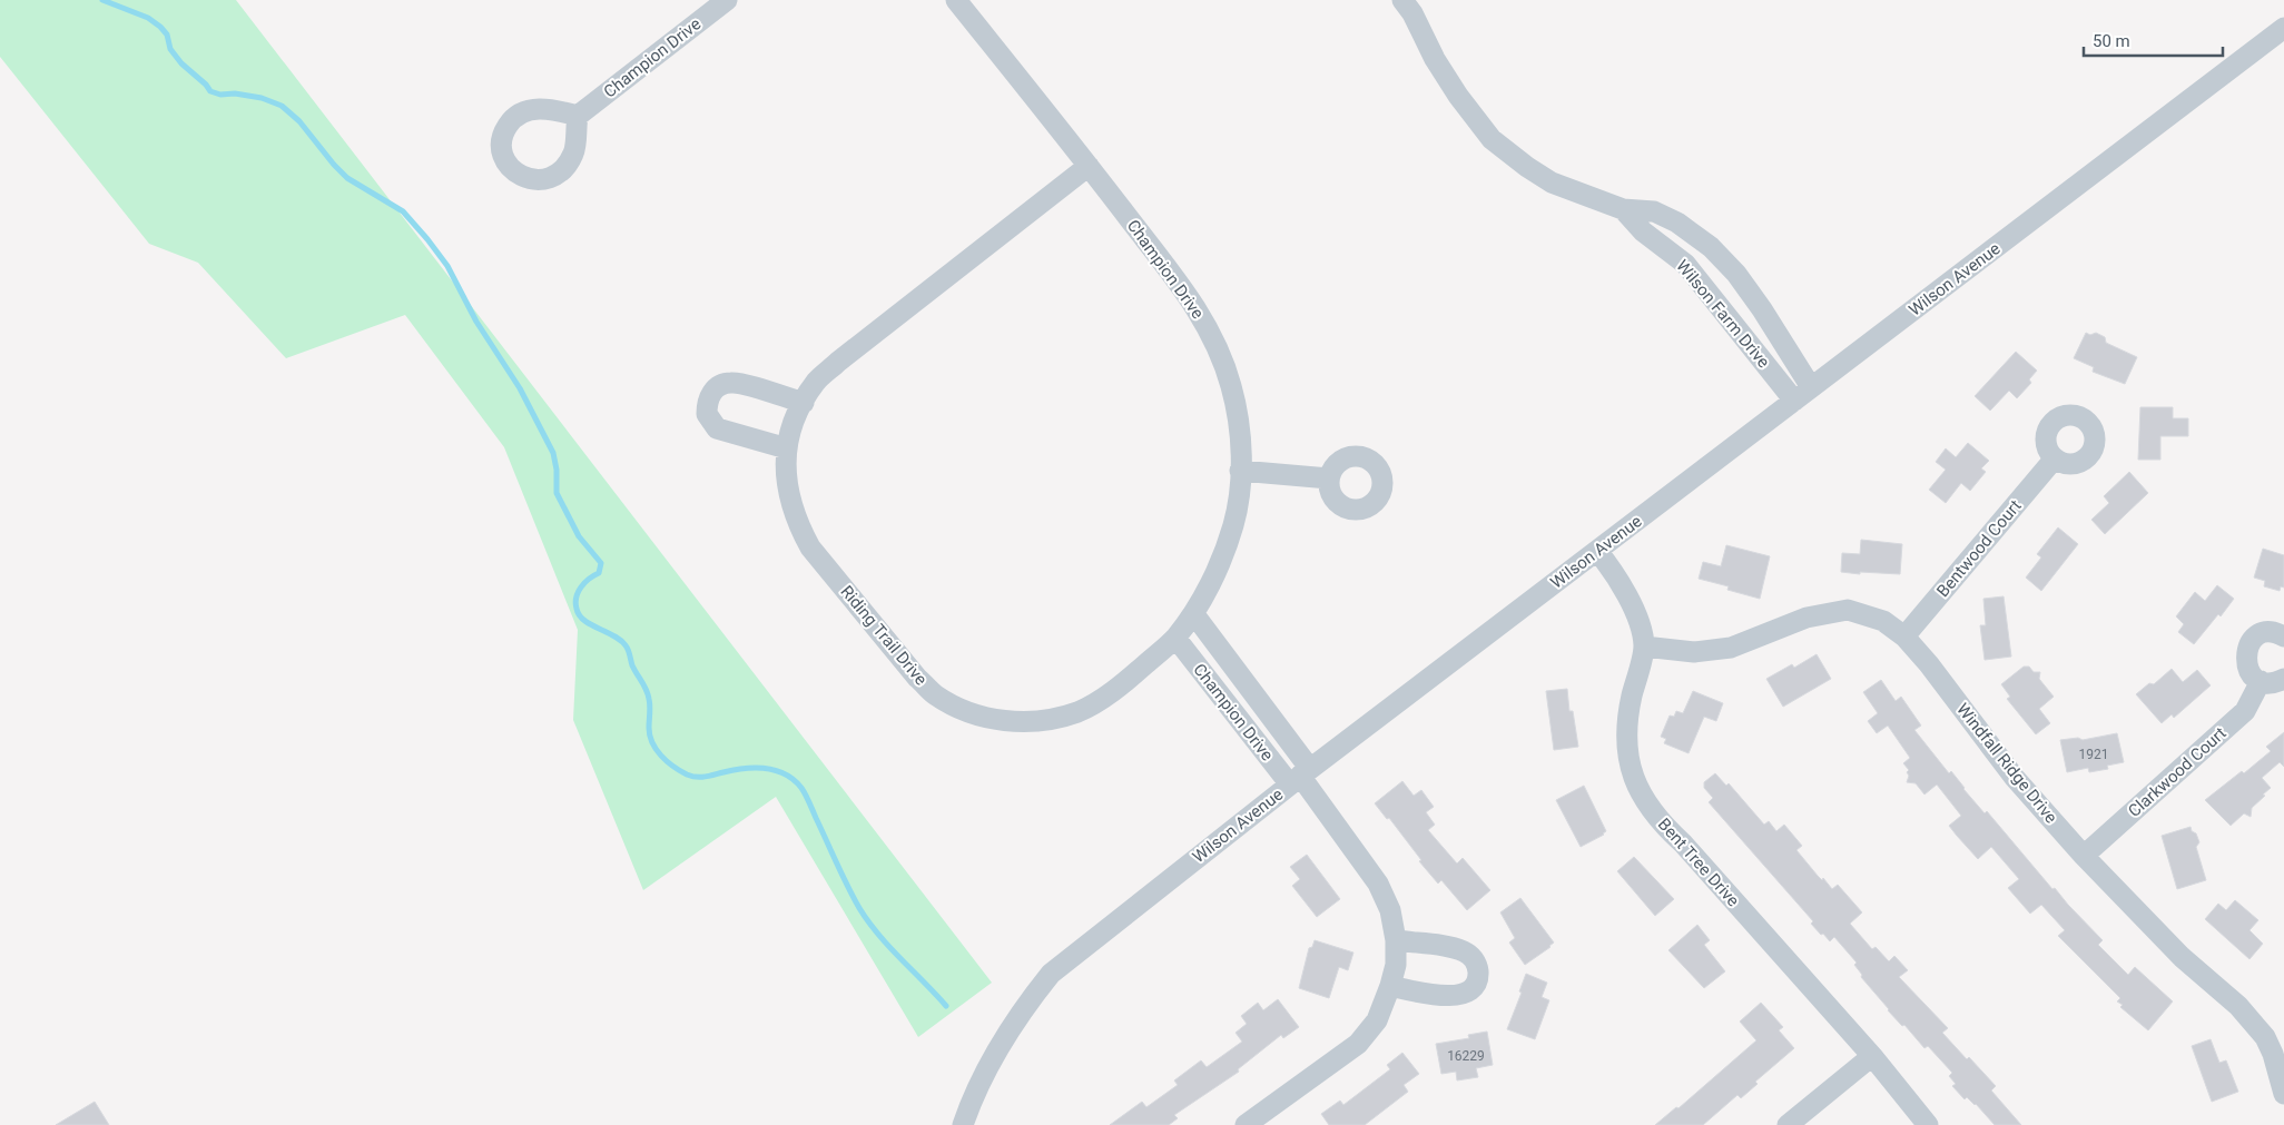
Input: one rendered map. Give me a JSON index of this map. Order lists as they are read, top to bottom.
{
  "streets": {
    "street": [
      "Champion Drive",
      "Wilson Avenue",
      "Wilson Farm Drive",
      "Bentwood Court",
      "Riding Trail Drive",
      "Windfall Ridge Drive",
      "Clarkwood Court",
      "Bent Tree Drive"
    ]
  },
  "crossings": [
    ["Champion Drive", "Wilson Avenue"],
    ["Champion Drive", "Riding Trail Drive"],
    ["Wilson Avenue", "Wilson Farm Drive"],
    ["Wilson Avenue", "Bent Tree Drive"],
    ["Bentwood Court", "Windfall Ridge Drive"],
    ["Windfall Ridge Drive", "Clarkwood Court"],
    ["Windfall Ridge Drive", "Bent Tree Drive"]
  ],
  "house_numbers": ["1921", "16229"],
  "scale_bar": "50 m"
}
